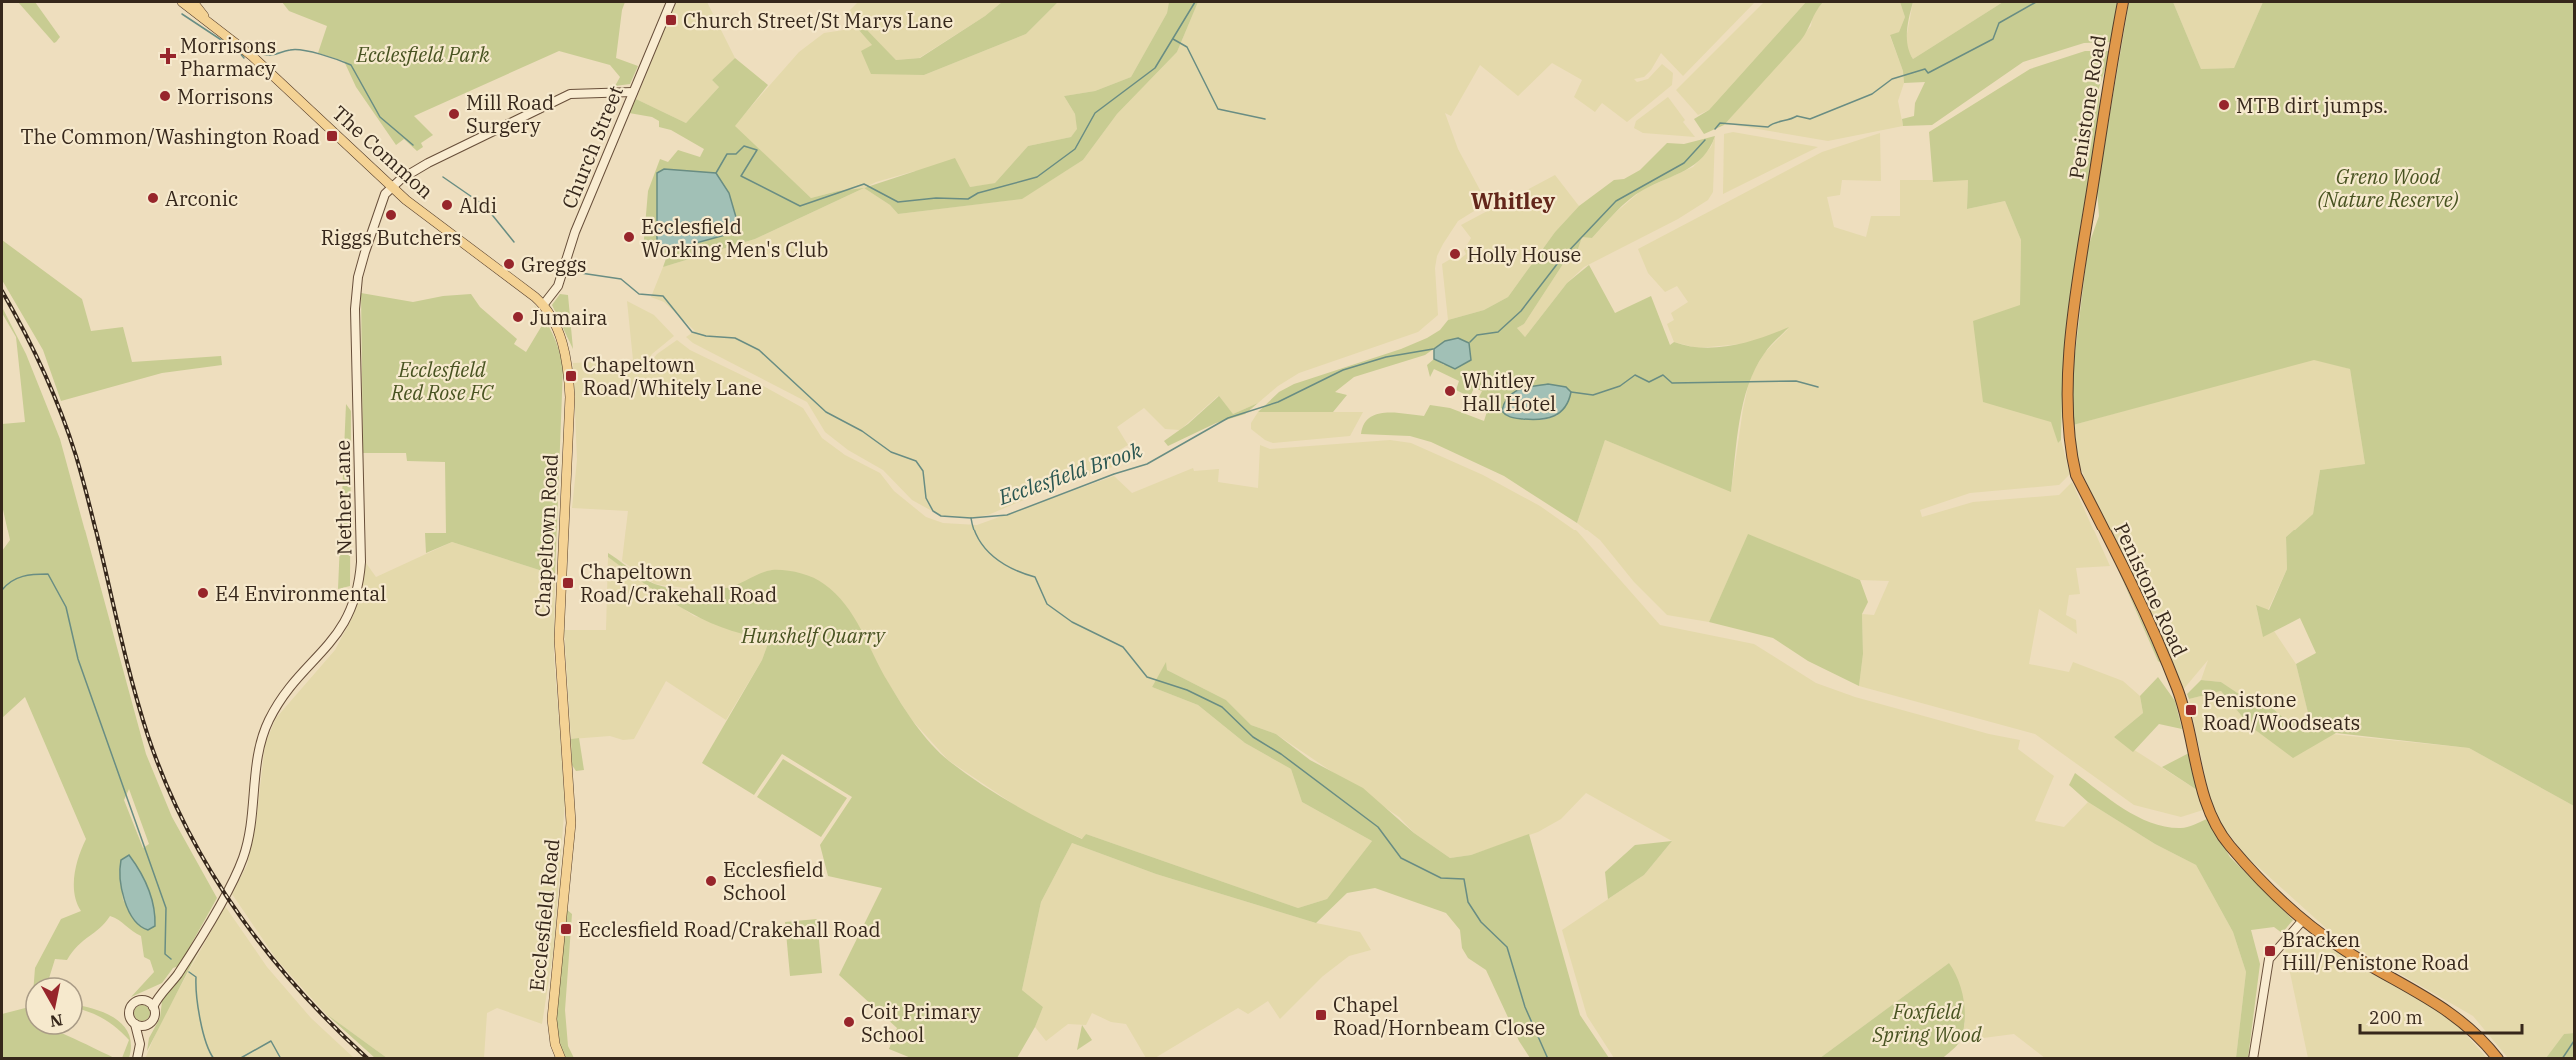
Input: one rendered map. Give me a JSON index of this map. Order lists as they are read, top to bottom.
{
  "streets": {
    "highway": ["Penistone Road"],
    "main road": [
      "Church Street",
      "The Common",
      "Nether Lane",
      "Chapeltown Road",
      "Ecclesfield Road"
    ]
  },
  "crossings": [
    ["Church Street", "The Common"],
    ["Church Street", "Chapeltown Road"],
    ["The Common", "Nether Lane"],
    ["The Common", "Chapeltown Road"],
    ["Chapeltown Road", "Ecclesfield Road"]
  ],
  "districts": ["Whitley"],
  "water": ["Ecclesfield Brook"],
  "parks": [
    "Ecclesfield Park",
    "Greno Wood (Nature Reserve)",
    "Ecclesfield Red Rose FC",
    "Hunshelf Quarry",
    "Foxfield Spring Wood"
  ],
  "places": {
    "transit": [
      "Church Street/St Marys Lane",
      "The Common/Washington Road",
      "Chapeltown Road/Whitely Lane",
      "Chapeltown Road/Crakehall Road",
      "Penistone Road/Woodseats",
      "Ecclesfield Road/Crakehall Road",
      "Bracken Hill/Penistone Road",
      "Chapel Road/Hornbeam Close"
    ],
    "health": ["Morrisons Pharmacy"],
    "other": [
      "Morrisons",
      "MTB dirt jumps.",
      "Mill Road Surgery",
      "Arconic",
      "Aldi",
      "Riggs Butchers",
      "Ecclesfield Working Men's Club",
      "Holly House",
      "Greggs",
      "Jumaira",
      "Whitley Hall Hotel",
      "E4 Environmental",
      "Ecclesfield School",
      "Coit Primary School"
    ]
  },
  "scale_bar": "200 m",
  "north": "bottom"
}
